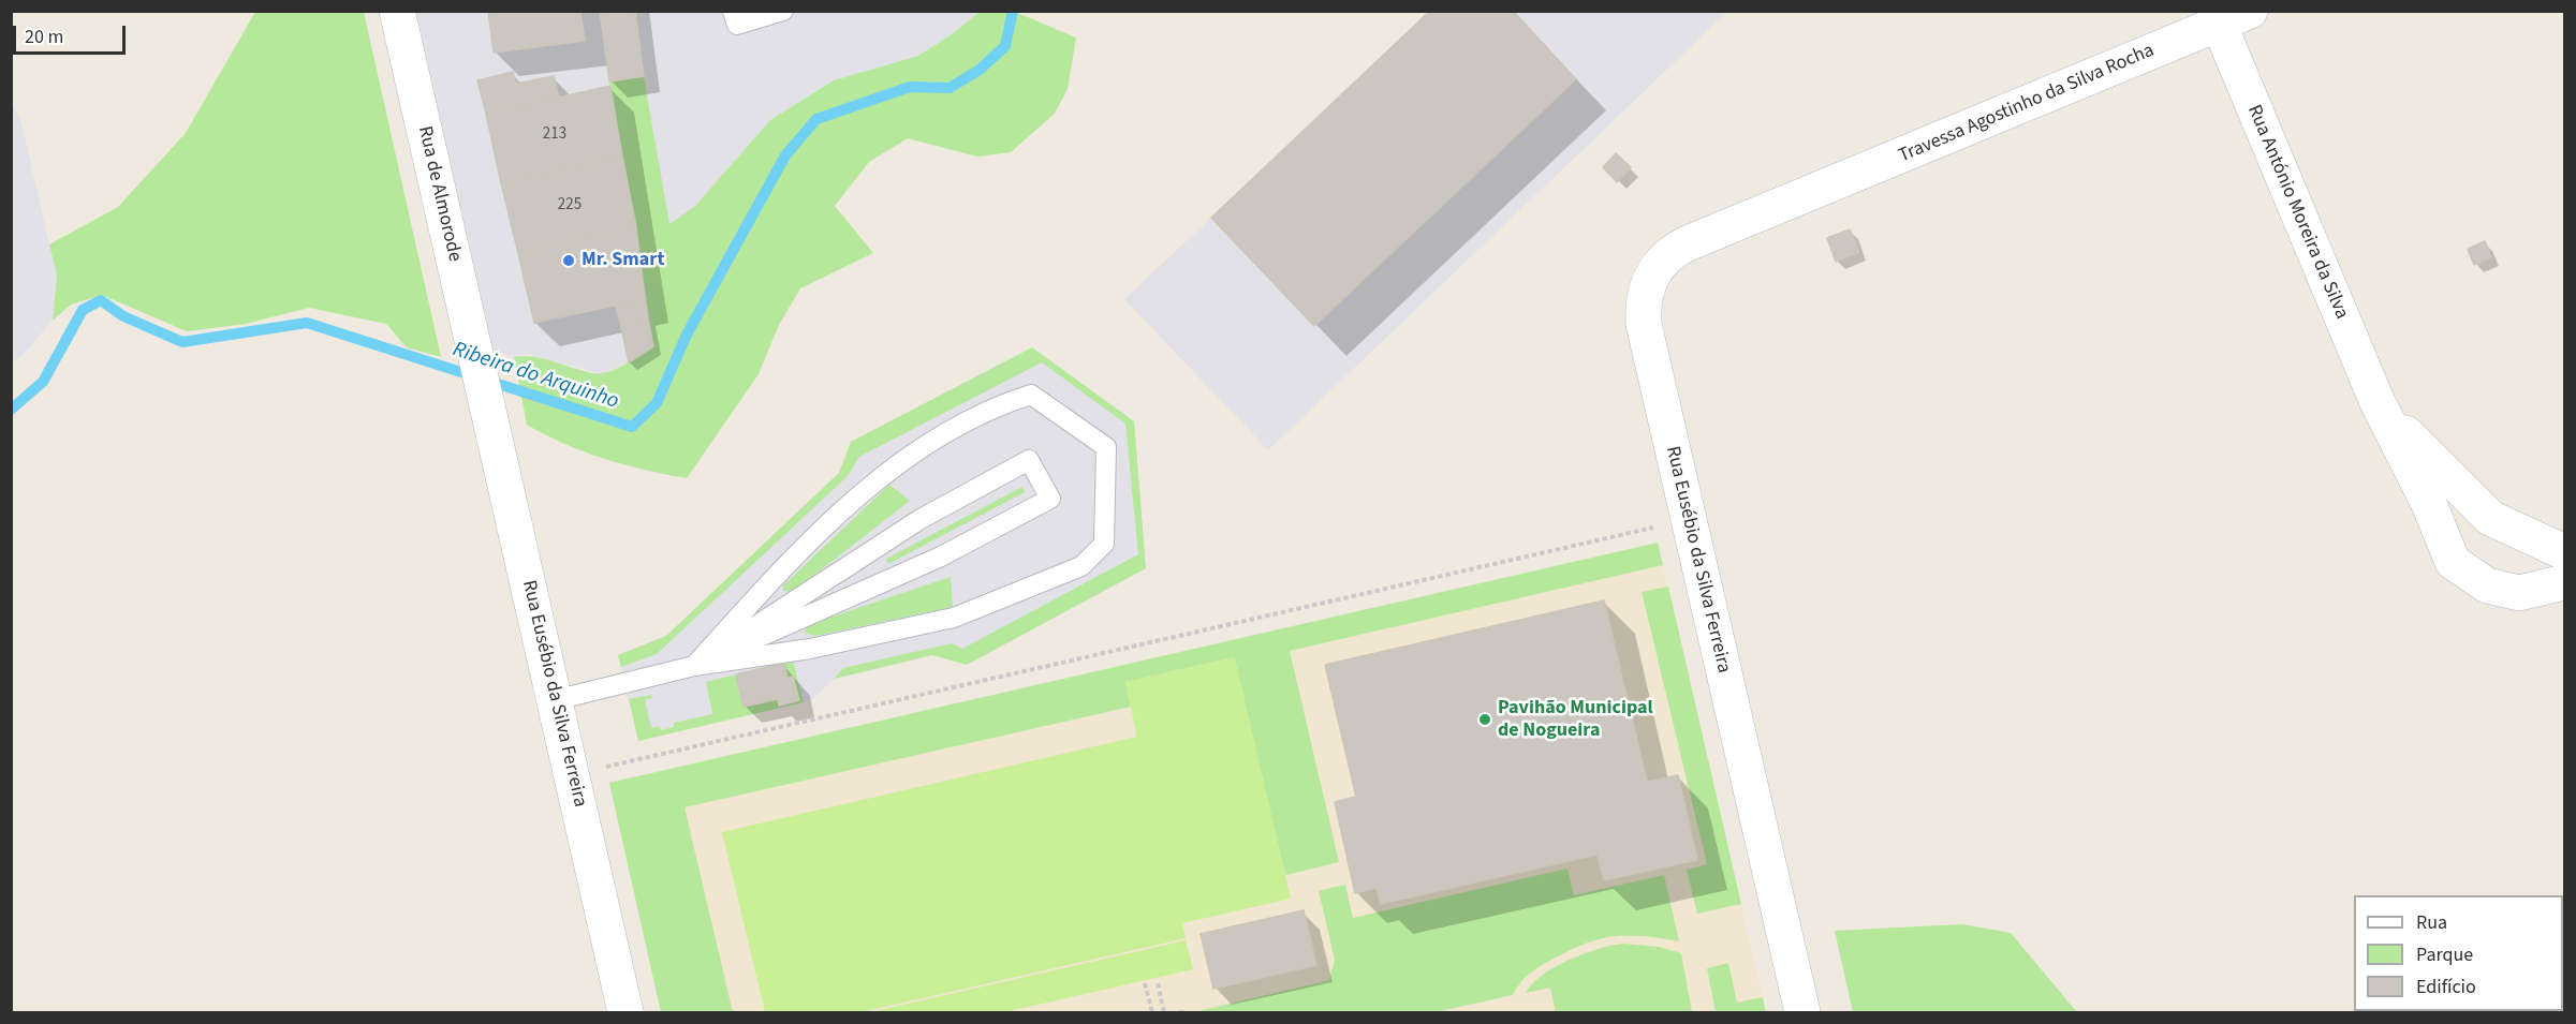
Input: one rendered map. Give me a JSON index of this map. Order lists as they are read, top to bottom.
{
  "streets": {
    "street": [
      "Travessa Agostinho da Silva Rocha",
      "Rua de Almorode",
      "Rua António Moreira da Silva",
      "Rua Eusébio da Silva Ferreira"
    ]
  },
  "crossings": [
    ["Travessa Agostinho da Silva Rocha", "Rua António Moreira da Silva"],
    ["Travessa Agostinho da Silva Rocha", "Rua Eusébio da Silva Ferreira"],
    ["Rua de Almorode", "Rua Eusébio da Silva Ferreira"]
  ],
  "water": ["Ribeira do Arquinho"],
  "places": ["Mr. Smart", "Pavihão Municipal de Nogueira"],
  "house_numbers": ["213", "225"],
  "legend": ["Rua", "Parque", "Edifício"],
  "scale_bar": "20 m"
}
